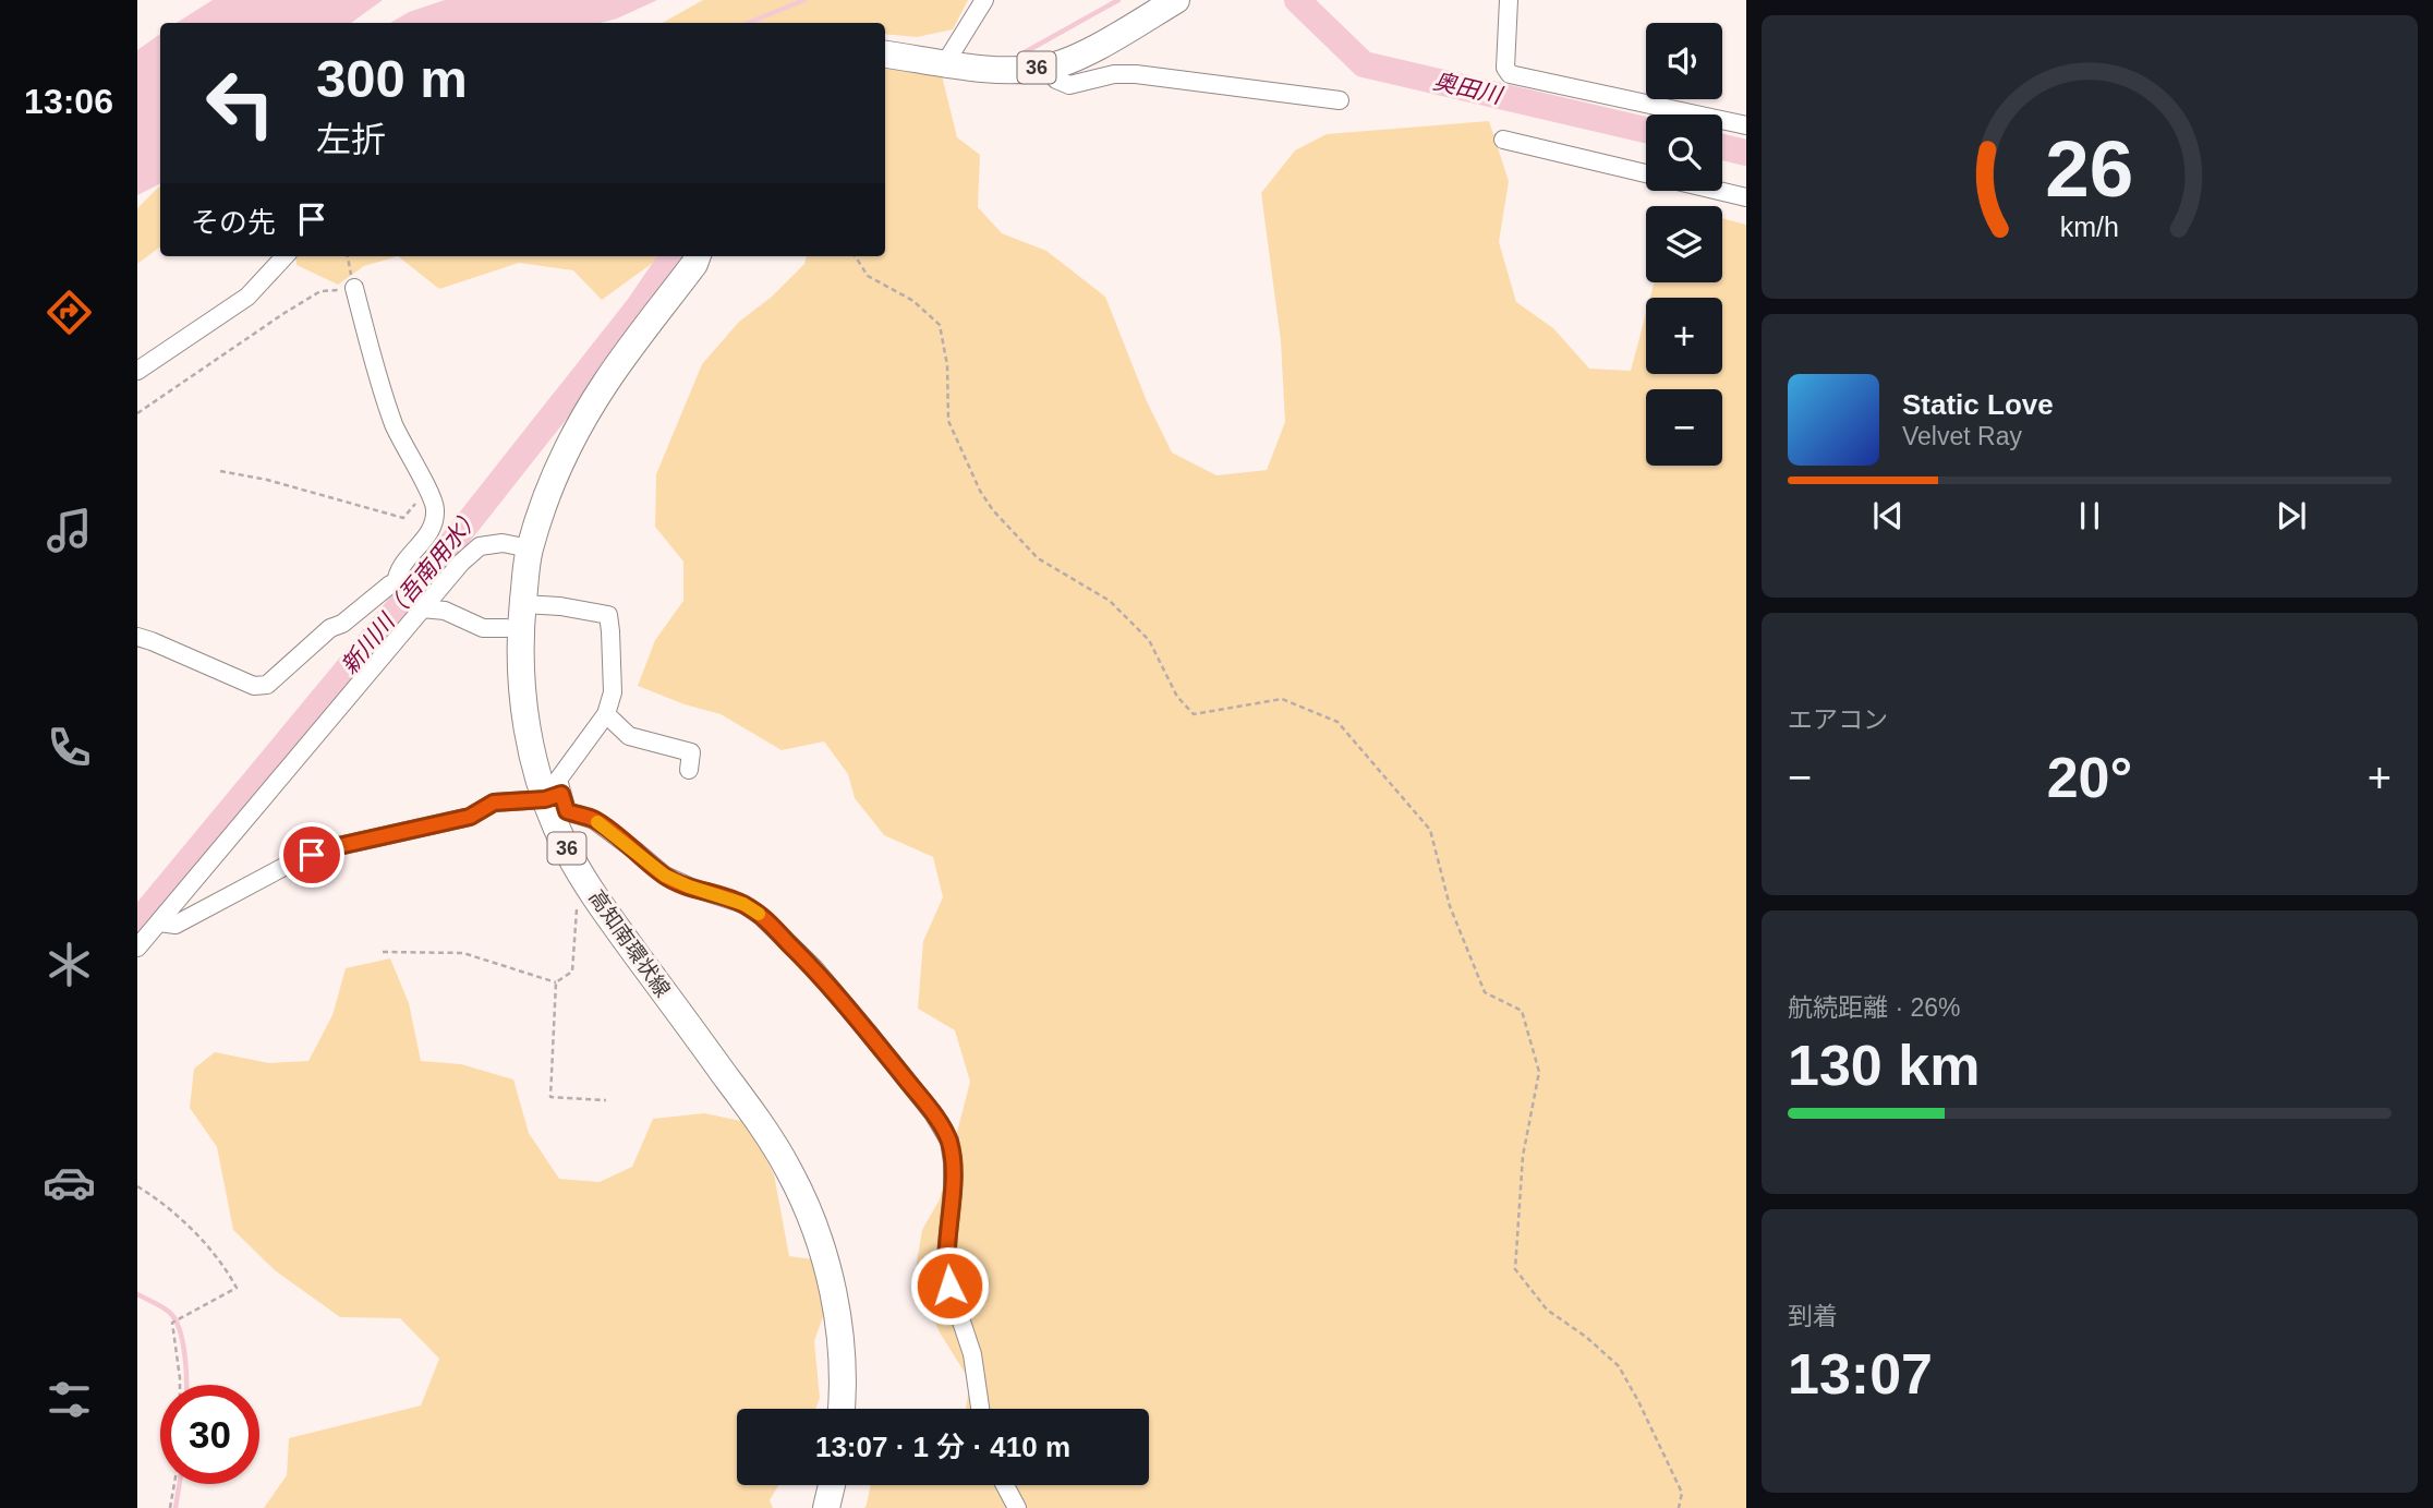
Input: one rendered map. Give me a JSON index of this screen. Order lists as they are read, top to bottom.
{
  "streets": {
    "main road": ["36", "高知南環状線"]
  },
  "water": ["奥田川", "新川川（吾南用水）"],
  "page": {
    "tabs": "13:06",
    "map_buttons": ["+", "−"],
    "turn": ["300 m", "左折"],
    "then": "その先",
    "song": ["Static Love", "Velvet Ray"],
    "tile": [
      "エアコン",
      ["航続距離 · 26%", "130 km"],
      ["到着", "13:07"]
    ],
    "heat": ["−", "20°", "+"],
    "limit": "30",
    "trip": "13:07 · 1 分 · 410 m",
    "gauge": ["26", "km/h"]
  }
}
